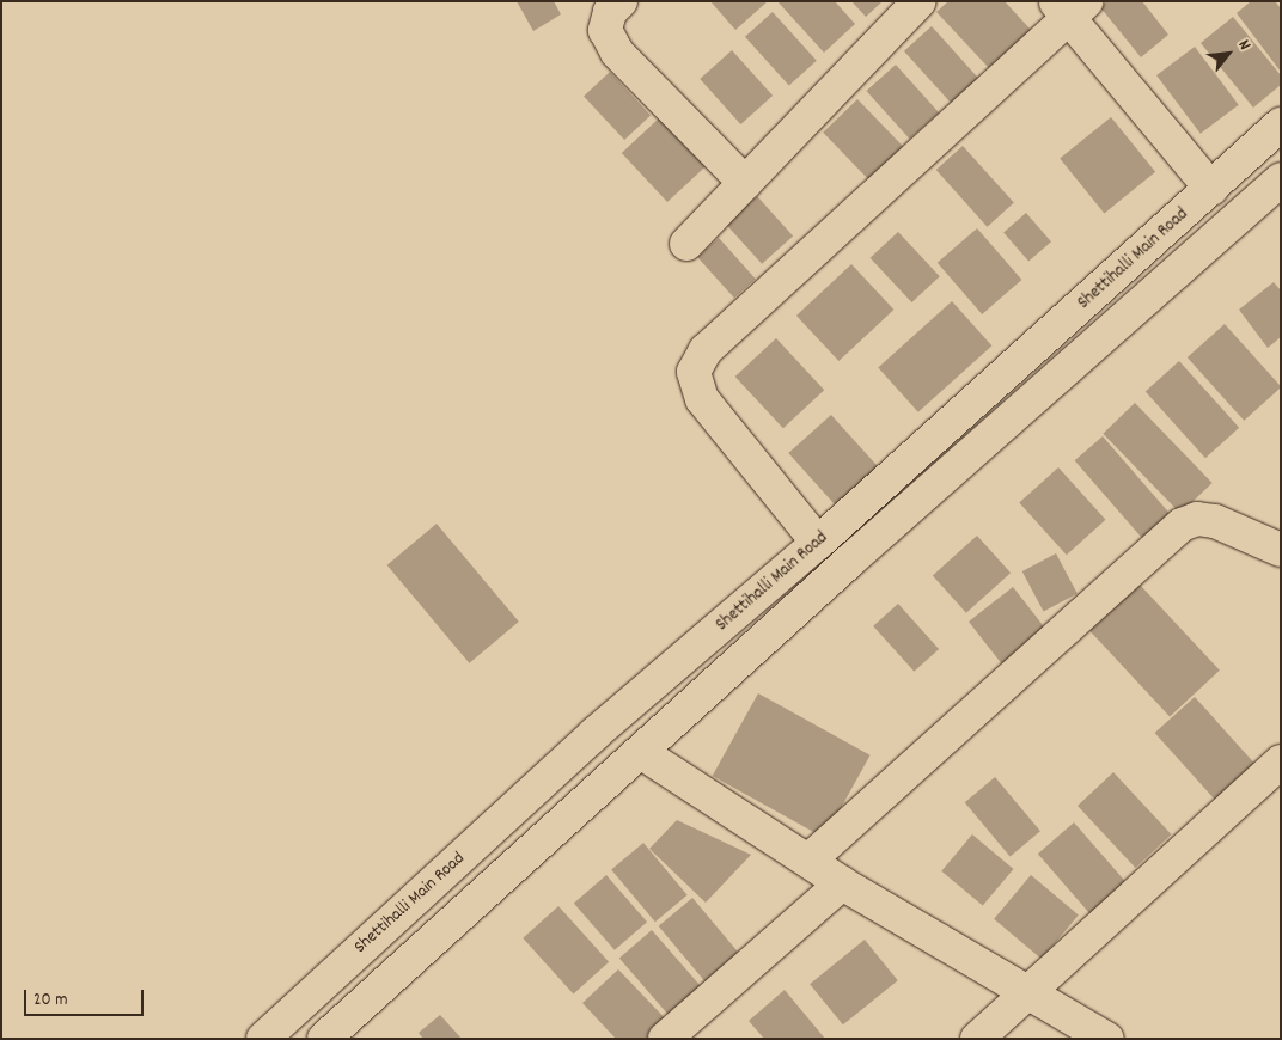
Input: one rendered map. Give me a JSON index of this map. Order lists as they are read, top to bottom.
{
  "streets": {
    "street": ["Shettihalli Main Road"]
  },
  "scale_bar": "20 m",
  "north": "top right"
}
